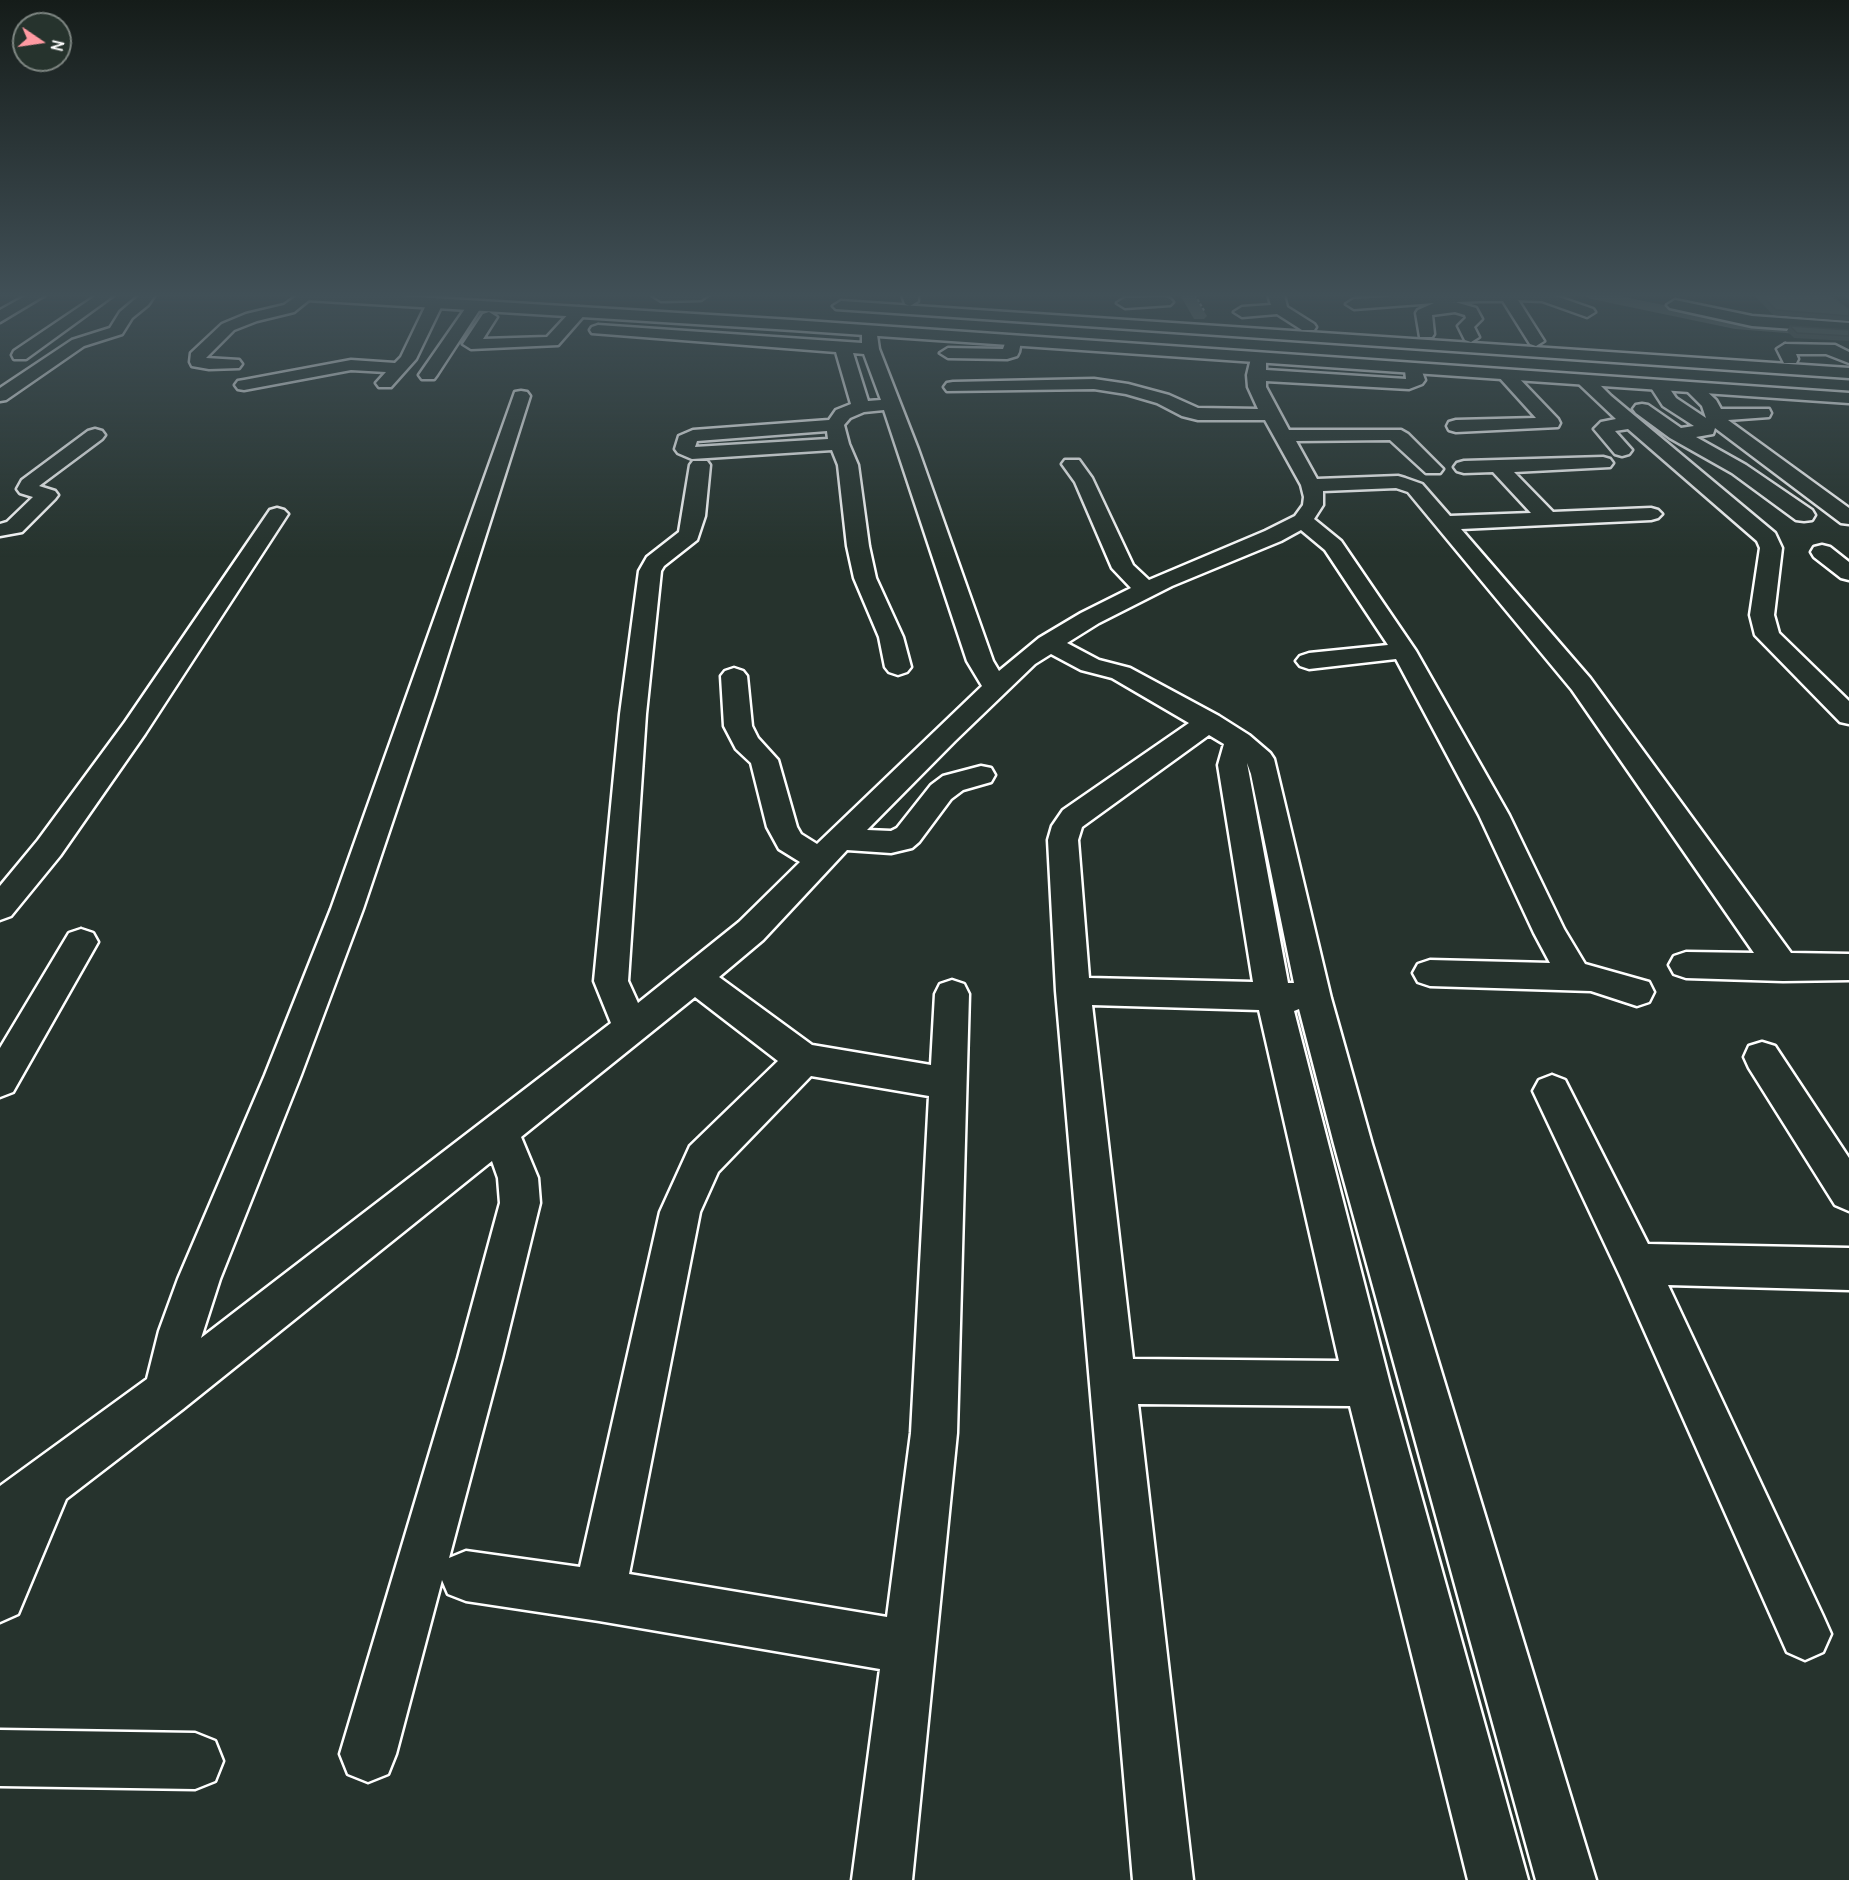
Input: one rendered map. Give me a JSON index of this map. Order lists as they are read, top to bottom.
{
  "north": "right"
}
